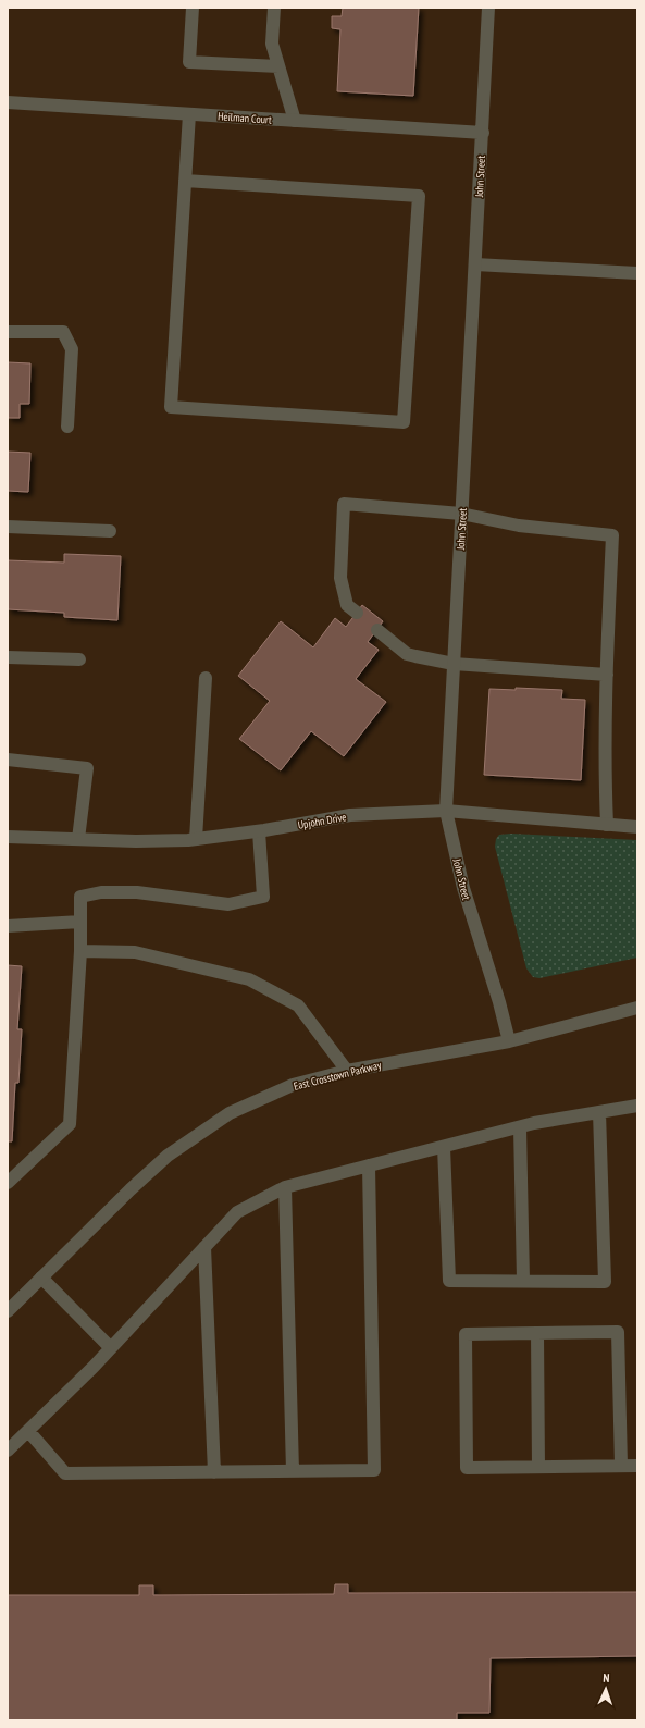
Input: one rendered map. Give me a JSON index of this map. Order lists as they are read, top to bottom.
{
  "streets": {
    "street": [
      "Heilman Court",
      "John Street",
      "Upjohn Drive",
      "East Crosstown Parkway"
    ]
  },
  "crossings": [
    ["Heilman Court", "John Street"],
    ["John Street", "Upjohn Drive"],
    ["John Street", "East Crosstown Parkway"]
  ],
  "north": "top"
}
